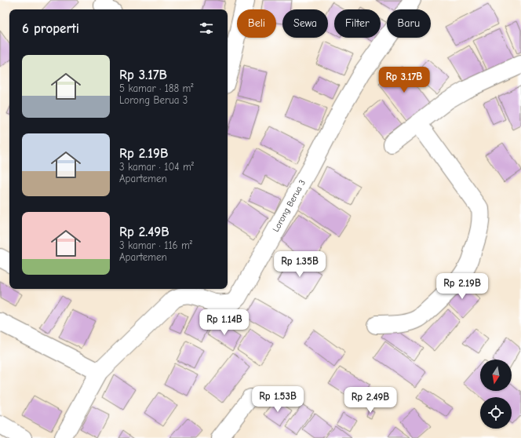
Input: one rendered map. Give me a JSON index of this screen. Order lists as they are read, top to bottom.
{
  "streets": {
    "street": ["Lorong Berua 3"]
  },
  "north": "bottom",
  "page": {
    "chip": [
      "Beli",
      "Sewa",
      "Filter",
      "Baru"
    ],
    "heading": "6 properti",
    "list": [
      {
        "name": "Rp 3.17B",
        "note": "5 kamar · 188 m² · Lorong Berua 3"
      },
      {
        "name": "Rp 2.19B",
        "note": "3 kamar · 104 m² · Apartemen"
      },
      {
        "name": "Rp 2.49B",
        "note": "3 kamar · 116 m² · Apartemen"
      }
    ],
    "price": [
      "Rp 3.17B",
      "Rp 1.35B",
      "Rp 2.19B",
      "Rp 1.14B",
      "Rp 1.53B",
      "Rp 2.49B"
    ]
  }
}
